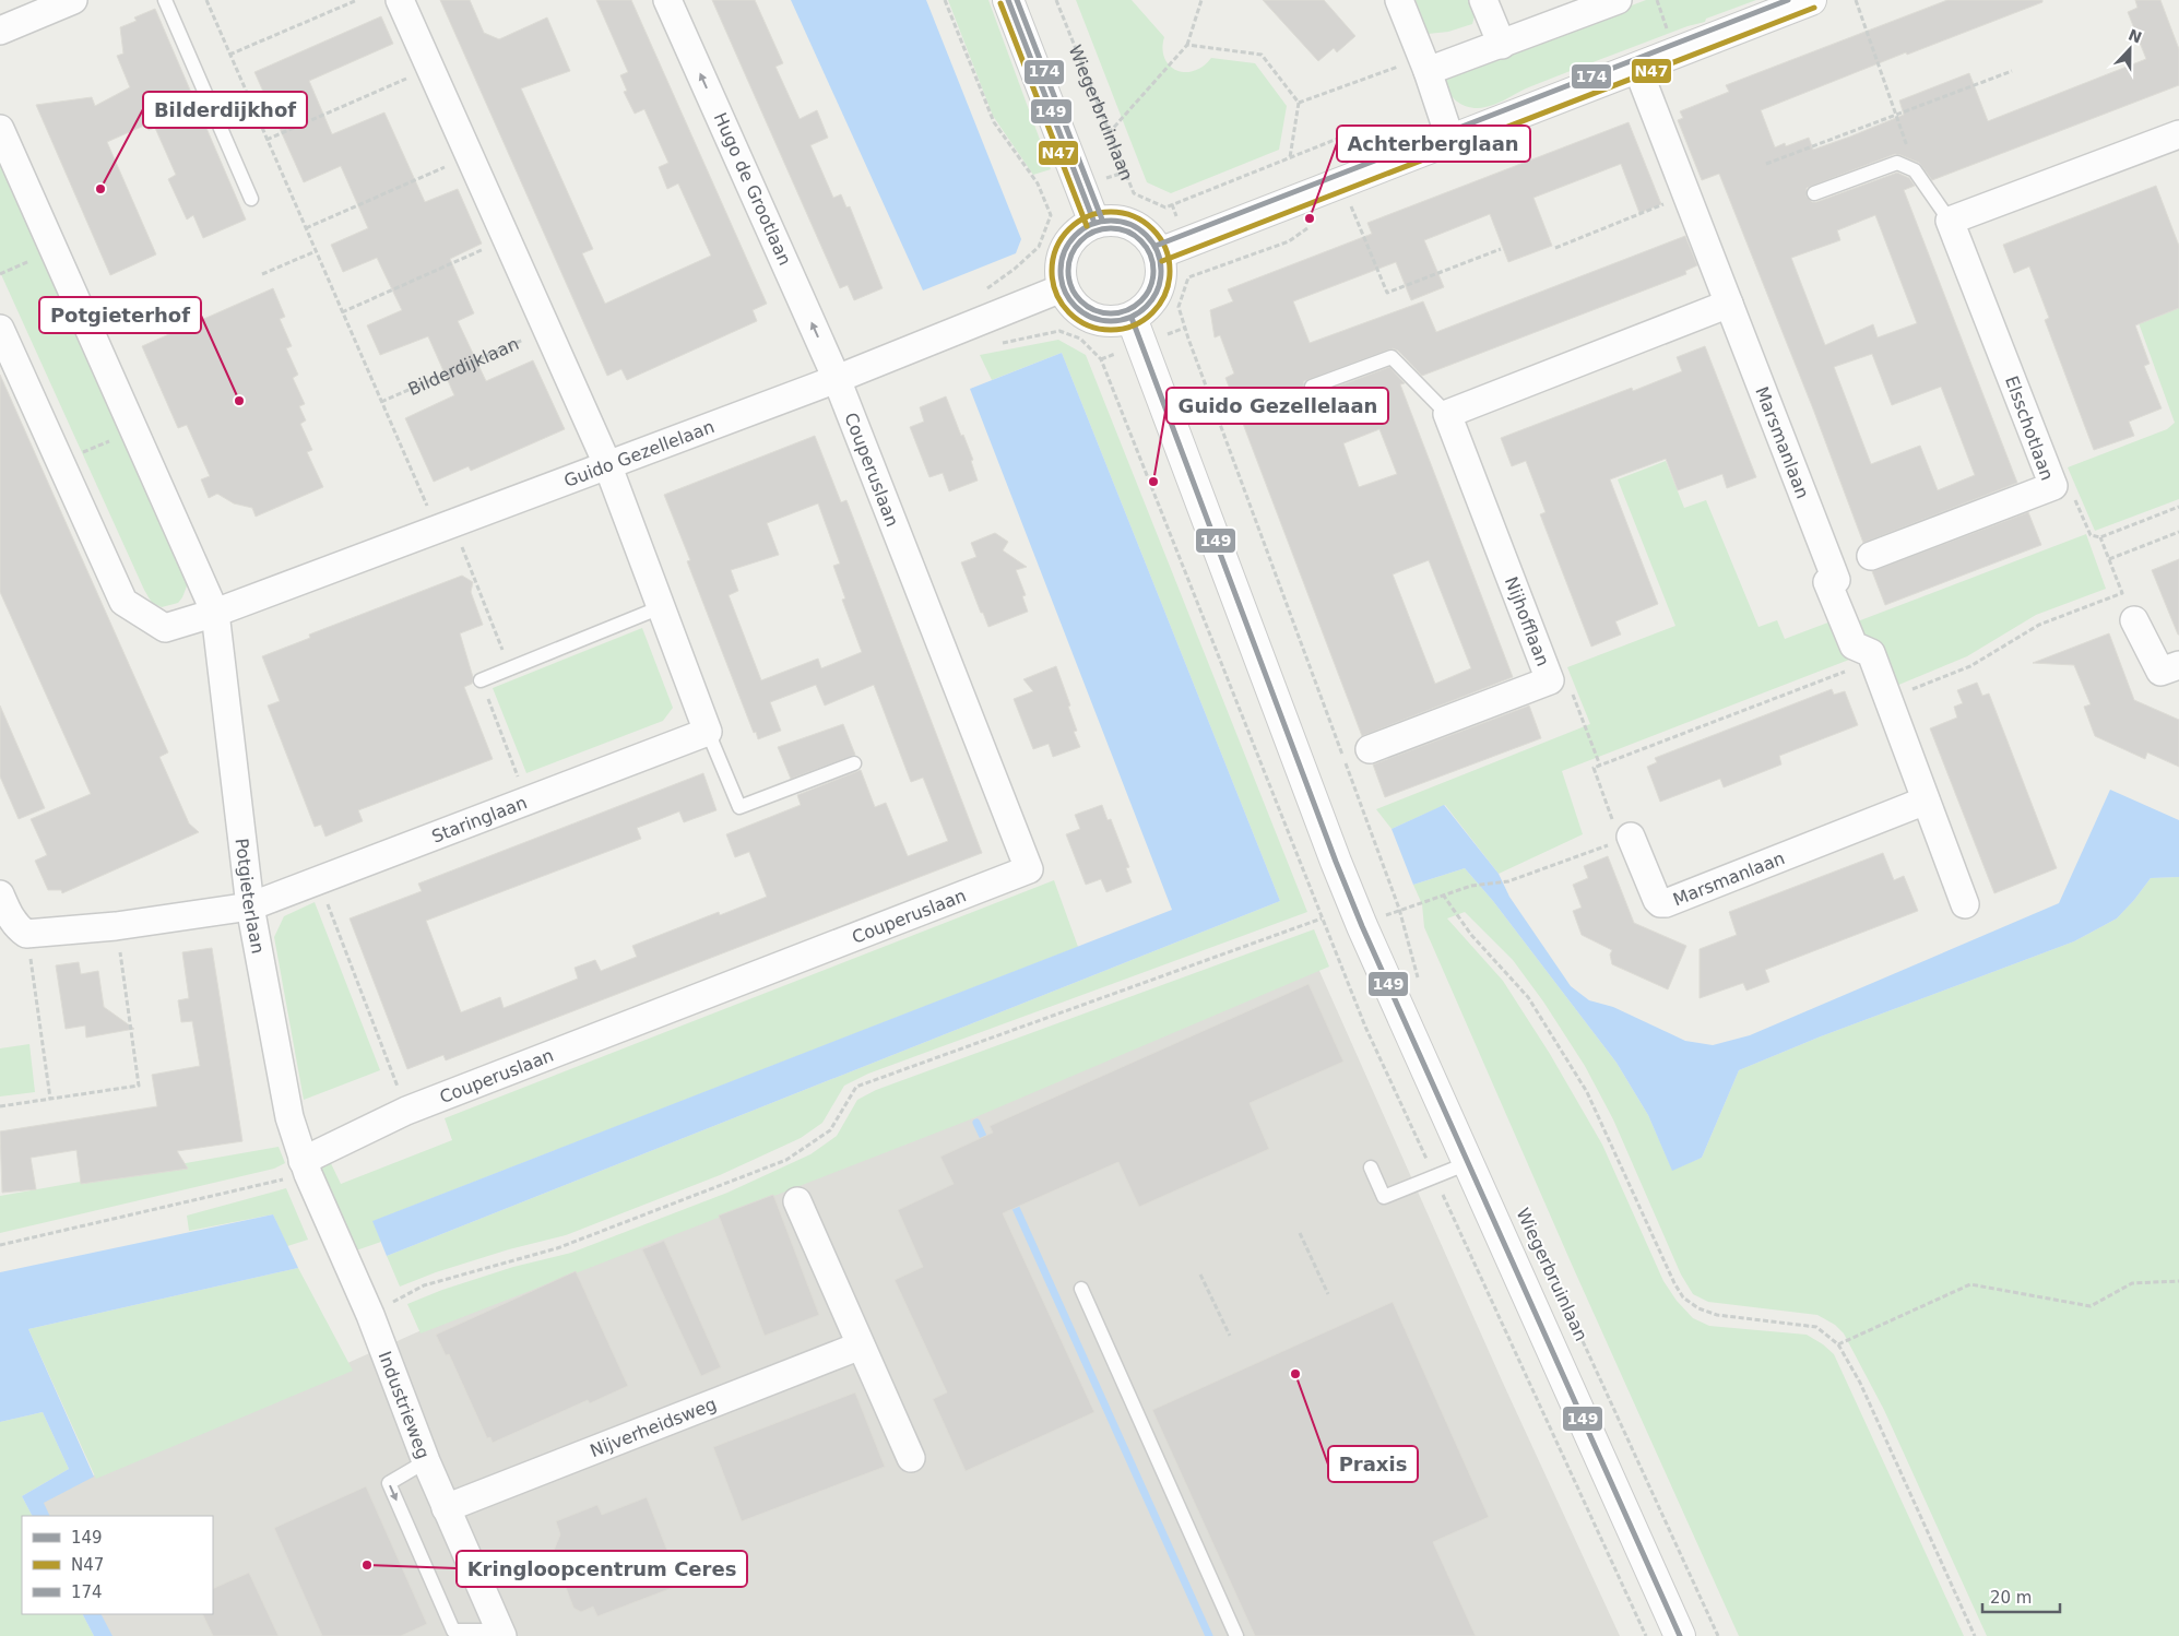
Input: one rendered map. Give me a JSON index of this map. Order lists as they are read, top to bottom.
{
  "streets": {
    "street": [
      "Wiegerbruinlaan",
      "Hugo de Grootlaan",
      "Elsschotlaan",
      "Marsmanlaan",
      "Guido Gezellelaan",
      "Couperuslaan",
      "Nijhofflaan",
      "Staringlaan",
      "Potgieterlaan",
      "Industrieweg",
      "Nijverheidsweg"
    ],
    "path": ["Bilderdijklaan"]
  },
  "crossings": [
    ["Wiegerbruinlaan", "Guido Gezellelaan"],
    ["Hugo de Grootlaan", "Guido Gezellelaan"],
    ["Hugo de Grootlaan", "Couperuslaan"],
    ["Guido Gezellelaan", "Couperuslaan"],
    ["Guido Gezellelaan", "Potgieterlaan"],
    ["Couperuslaan", "Potgieterlaan"],
    ["Couperuslaan", "Industrieweg"],
    ["Staringlaan", "Potgieterlaan"],
    ["Potgieterlaan", "Industrieweg"],
    ["Industrieweg", "Nijverheidsweg"]
  ],
  "places": [
    "Bilderdijkhof",
    "Achterberglaan",
    "Potgieterhof",
    "Guido Gezellelaan",
    "Praxis",
    "Kringloopcentrum Ceres"
  ],
  "lines": ["transit line 149", "transit line 174", "transit line N47"],
  "legend": ["149", "N47", "174"],
  "scale_bar": "20 m",
  "north": "top"
}
